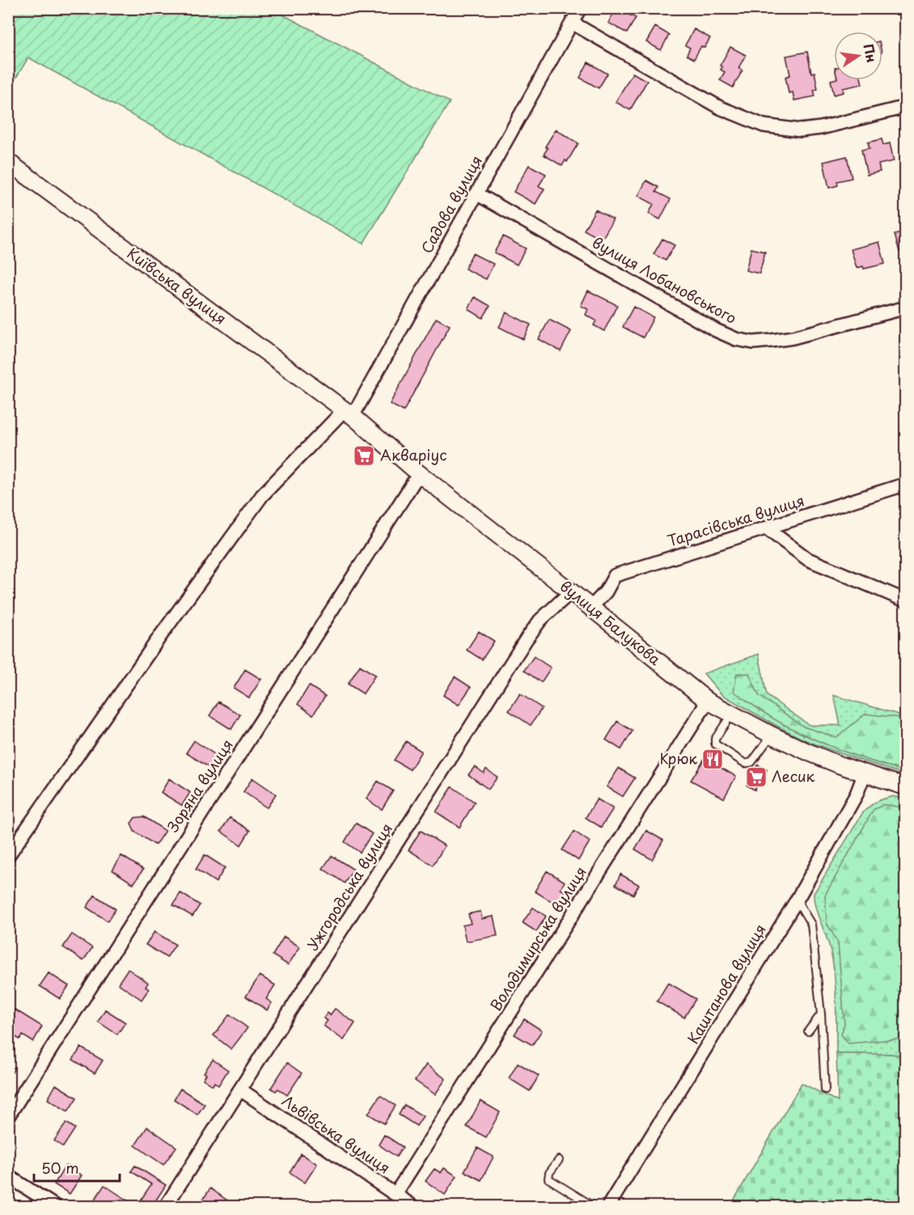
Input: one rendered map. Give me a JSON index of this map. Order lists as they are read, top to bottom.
{
  "streets": {
    "main road": ["Київська вулиця", "вулиця Балукова"],
    "street": [
      "Садова вулиця",
      "вулиця Лобановського",
      "Тарасівська вулиця",
      "Зоряна вулиця",
      "Ужгородська вулиця",
      "Володимирська вулиця",
      "Каштанова вулиця",
      "Львівська вулиця"
    ]
  },
  "crossings": [
    ["Садова вулиця", "вулиця Лобановського"],
    ["Садова вулиця", "Київська вулиця"],
    ["Садова вулиця", "вулиця Балукова"],
    ["Київська вулиця", "вулиця Балукова"],
    ["Тарасівська вулиця", "вулиця Балукова"],
    ["вулиця Балукова", "Зоряна вулиця"],
    ["вулиця Балукова", "Ужгородська вулиця"],
    ["вулиця Балукова", "Володимирська вулиця"],
    ["вулиця Балукова", "Каштанова вулиця"],
    ["Ужгородська вулиця", "Львівська вулиця"],
    ["Володимирська вулиця", "Львівська вулиця"]
  ],
  "places": {
    "supermarket": ["Акваріус", "Лесик"],
    "restaurant": ["Крюк"]
  },
  "scale_bar": "50 m",
  "north": "right"
}
